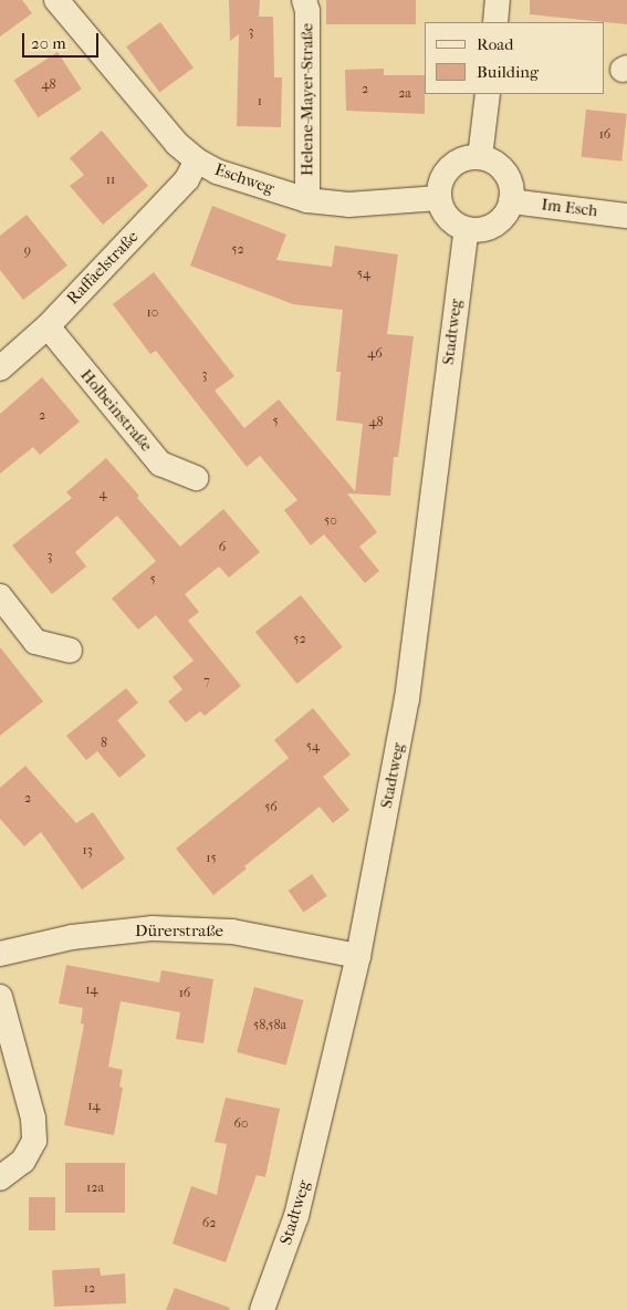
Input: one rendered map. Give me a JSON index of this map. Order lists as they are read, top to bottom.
{
  "streets": {
    "street": [
      "Helene-Mayer-Straße",
      "Eschweg",
      "Im Esch",
      "Raffaelstraße",
      "Stadtweg",
      "Holbeinstraße",
      "Dürerstraße"
    ]
  },
  "crossings": [
    ["Helene-Mayer-Straße", "Eschweg"],
    ["Eschweg", "Im Esch"],
    ["Eschweg", "Raffaelstraße"],
    ["Eschweg", "Stadtweg"],
    ["Im Esch", "Stadtweg"],
    ["Raffaelstraße", "Holbeinstraße"],
    ["Stadtweg", "Dürerstraße"]
  ],
  "house_numbers": [
    "3",
    "48",
    "2",
    "2a",
    "1",
    "16",
    "11",
    "52",
    "9",
    "54",
    "10",
    "46",
    "3",
    "2",
    "5",
    "48",
    "4",
    "50",
    "6",
    "3",
    "5",
    "52",
    "7",
    "8",
    "54",
    "2",
    "56",
    "13",
    "15",
    "14",
    "16",
    "58,58a",
    "14",
    "60",
    "12a",
    "62",
    "12"
  ],
  "legend": ["Road", "Building"],
  "scale_bar": "20 m"
}
